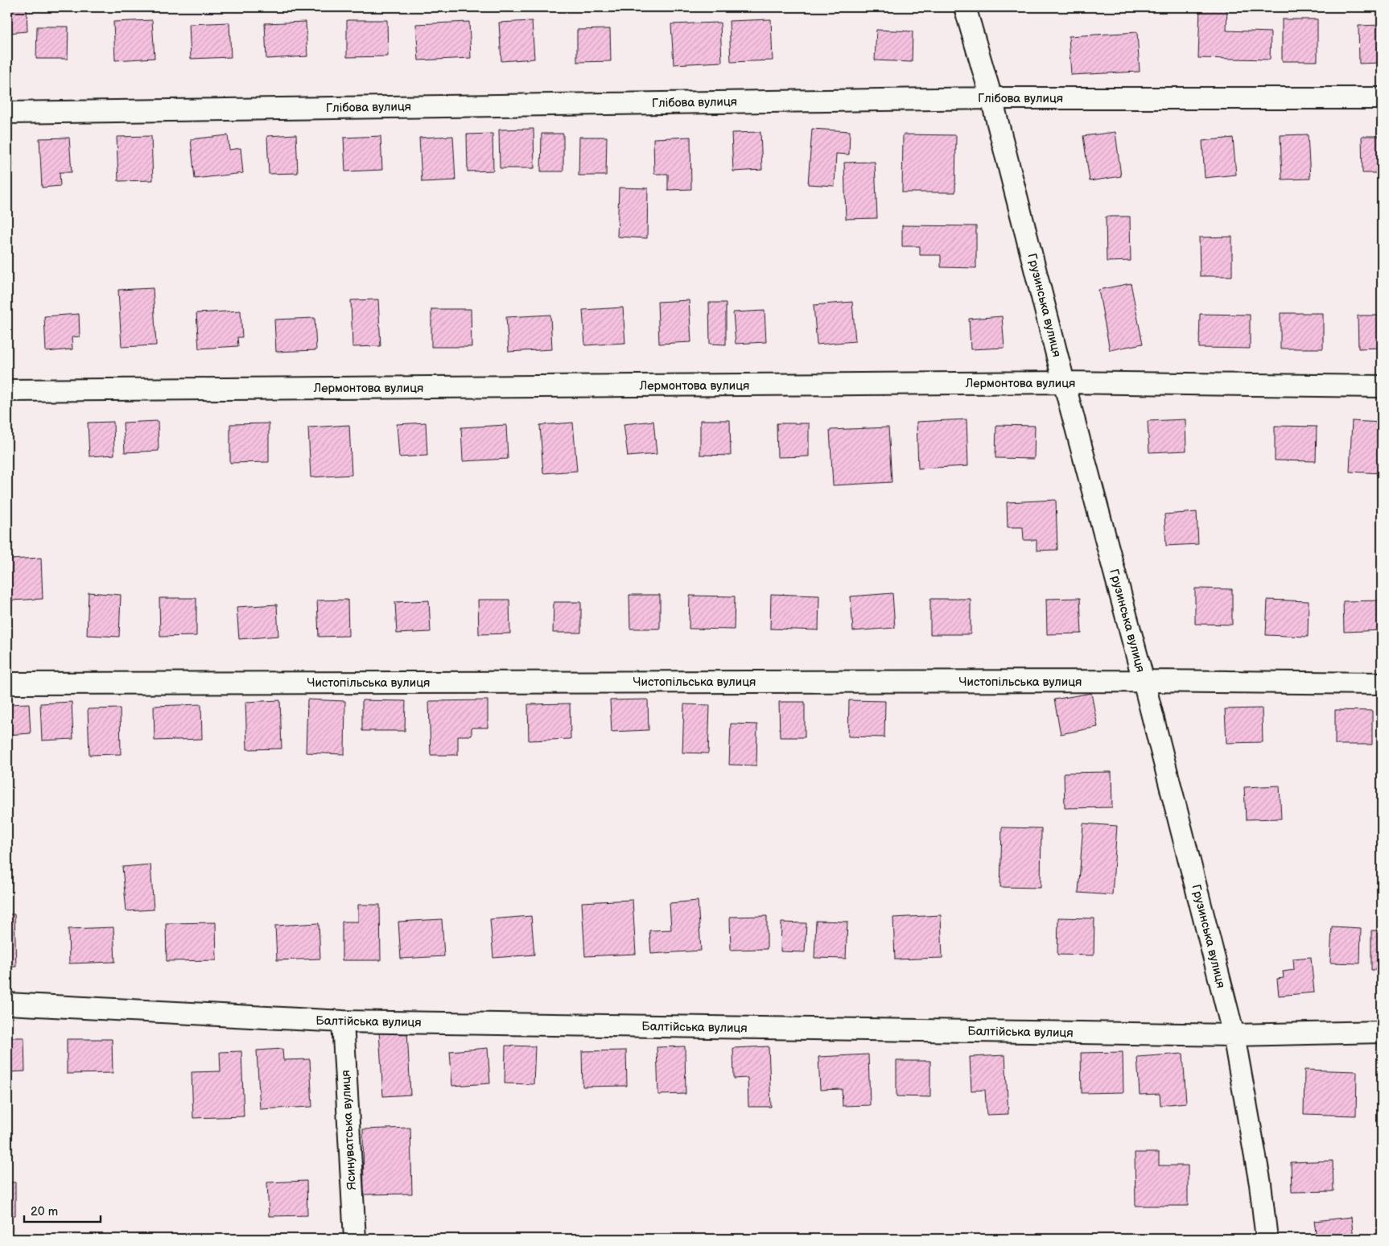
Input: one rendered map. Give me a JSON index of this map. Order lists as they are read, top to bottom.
{
  "streets": {
    "street": [
      "Глібова вулиця",
      "Грузинська вулиця",
      "Лермонтова вулиця",
      "Чистопільська вулиця",
      "Балтійська вулиця",
      "Ясинуватська вулиця"
    ]
  },
  "crossings": [
    ["Глібова вулиця", "Грузинська вулиця"],
    ["Грузинська вулиця", "Лермонтова вулиця"],
    ["Грузинська вулиця", "Чистопільська вулиця"],
    ["Грузинська вулиця", "Балтійська вулиця"],
    ["Балтійська вулиця", "Ясинуватська вулиця"]
  ],
  "scale_bar": "20 m"
}
